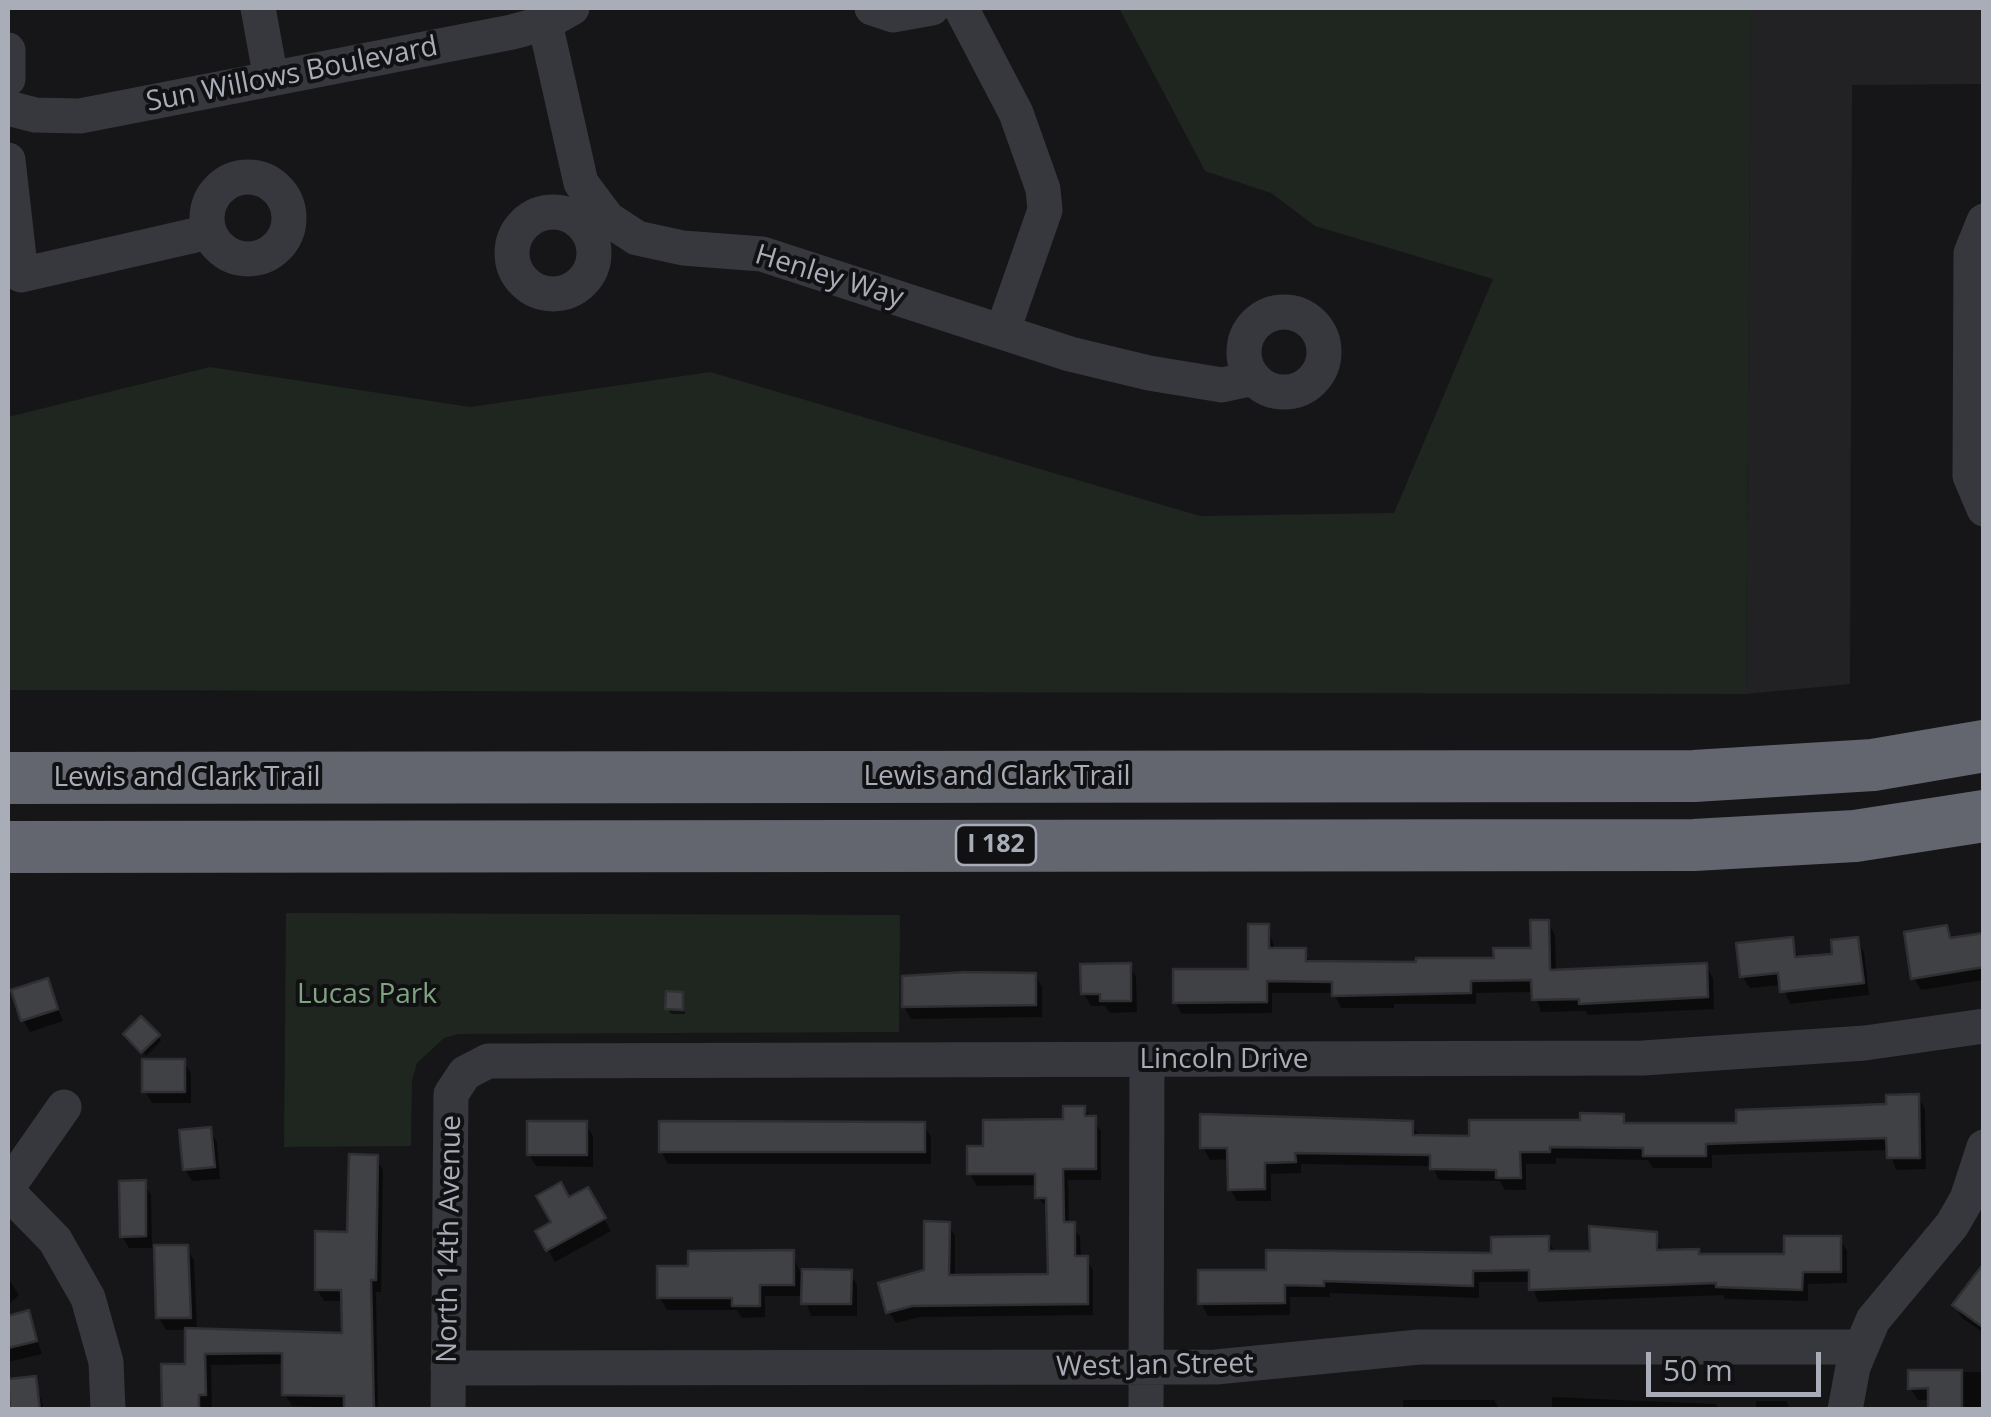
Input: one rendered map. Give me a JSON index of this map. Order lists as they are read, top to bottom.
{
  "streets": {
    "highway": ["Lewis and Clark Trail", "I 182"],
    "street": [
      "Sun Willows Boulevard",
      "Henley Way",
      "Lincoln Drive",
      "North 14th Avenue",
      "West Jan Street"
    ]
  },
  "crossings": [
    ["Sun Willows Boulevard", "Henley Way"],
    ["Lincoln Drive", "North 14th Avenue"],
    ["North 14th Avenue", "West Jan Street"]
  ],
  "parks": ["Lucas Park"],
  "scale_bar": "50 m"
}
